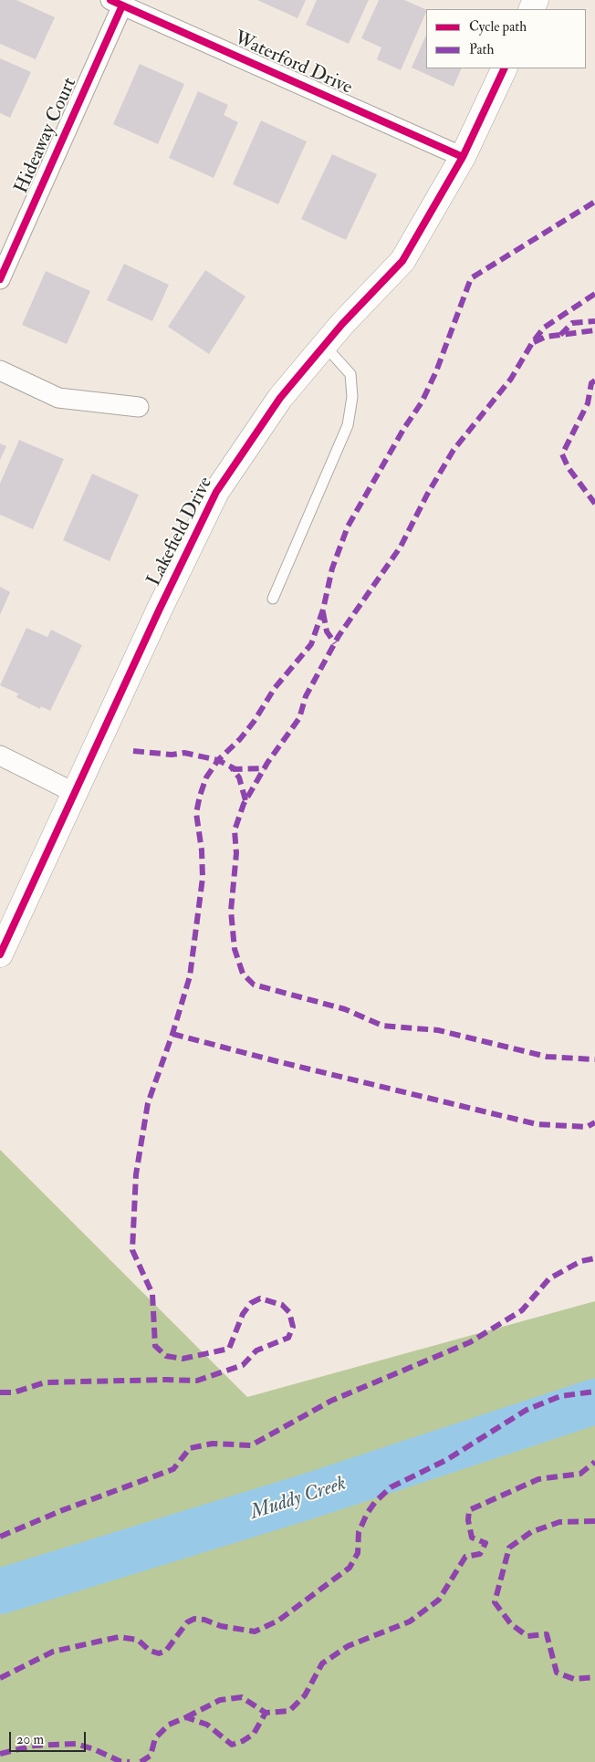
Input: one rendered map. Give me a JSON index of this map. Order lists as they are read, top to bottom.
{
  "streets": {
    "street": ["Waterford Drive", "Hideaway Court", "Lakefield Drive"]
  },
  "crossings": [
    ["Waterford Drive", "Hideaway Court"],
    ["Waterford Drive", "Lakefield Drive"]
  ],
  "water": ["Muddy Creek"],
  "legend": ["Cycle path", "Path"],
  "scale_bar": "20 m"
}
